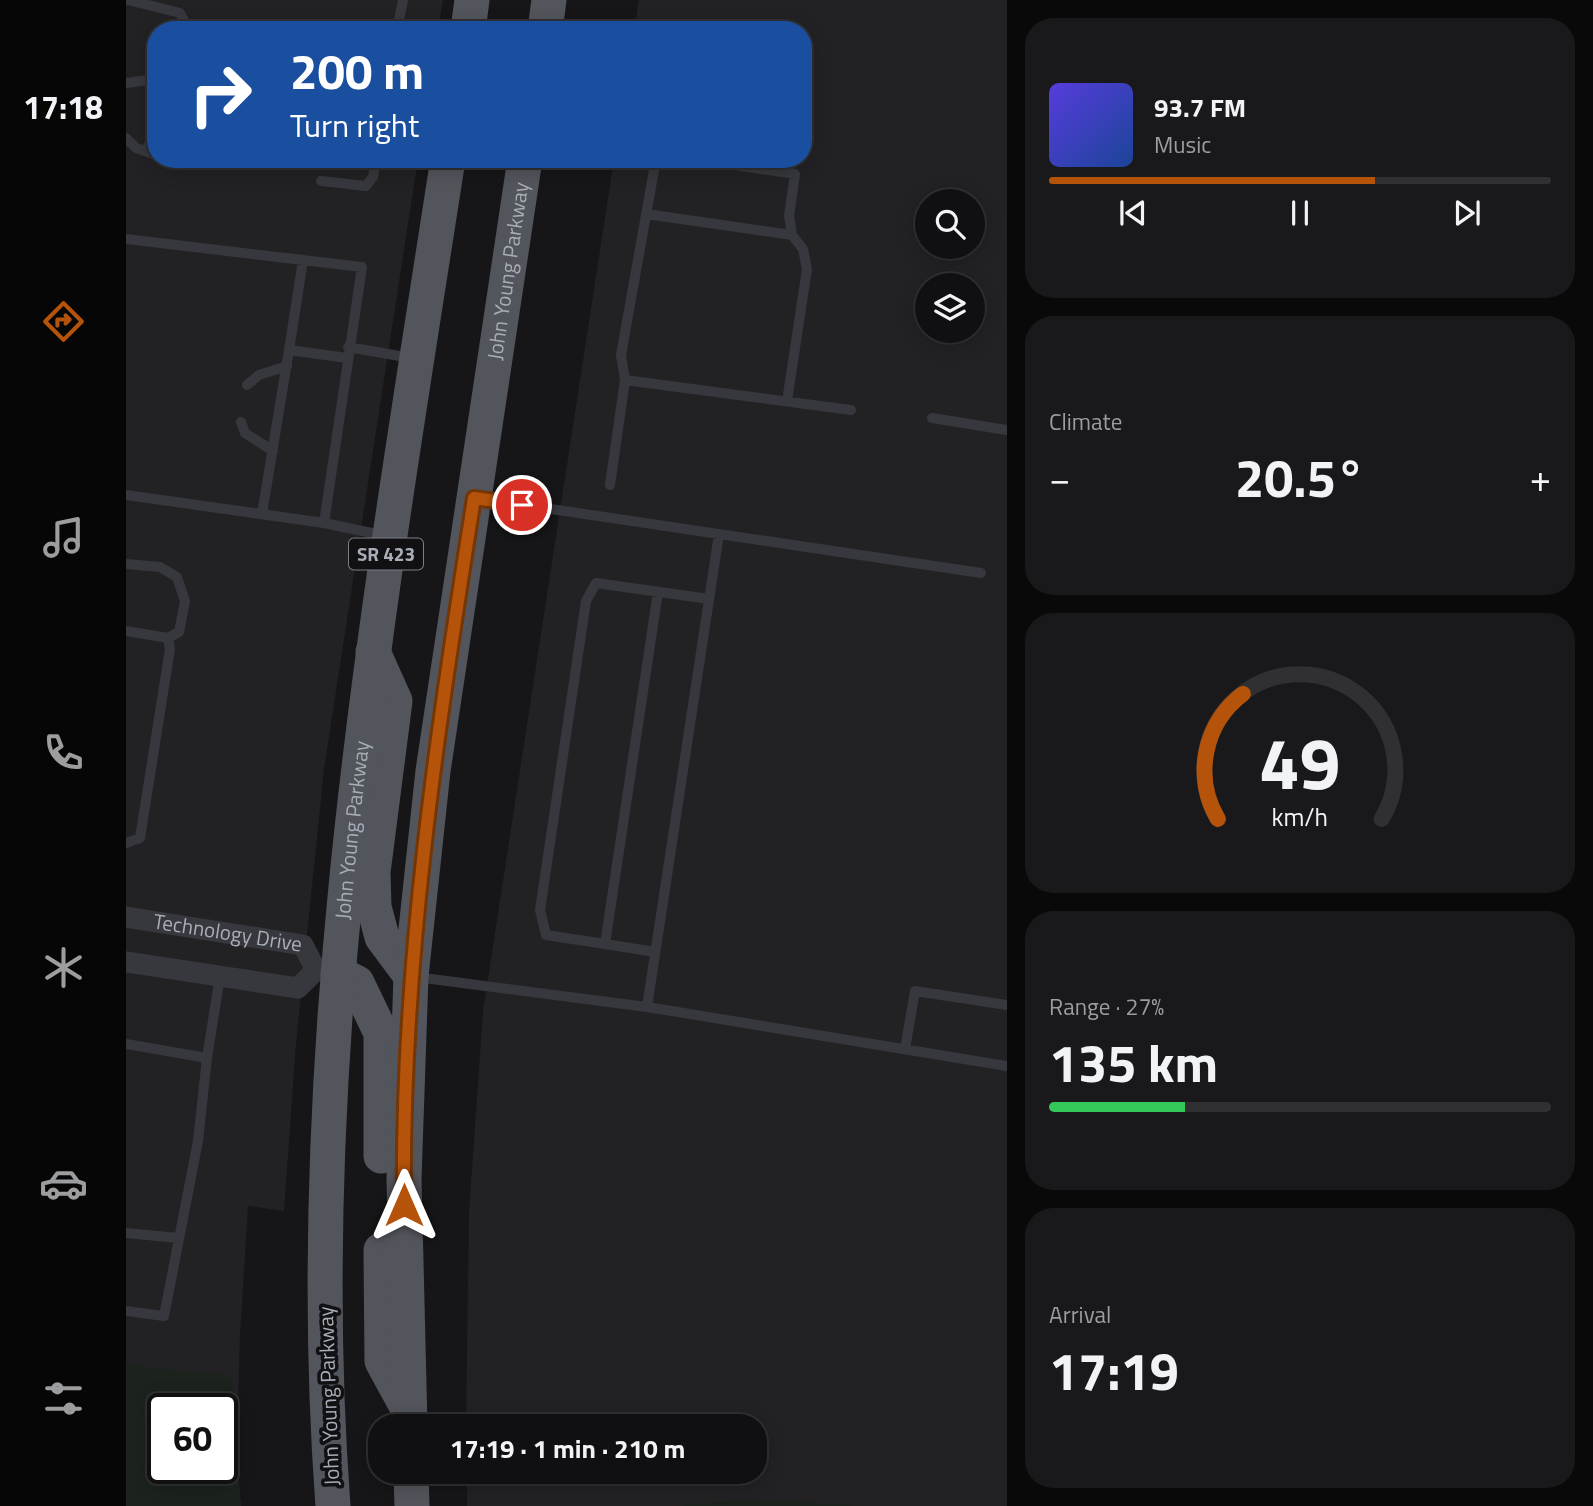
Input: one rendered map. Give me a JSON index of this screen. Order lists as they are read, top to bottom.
{
  "streets": {
    "main road": ["John Young Parkway", "SR 423"],
    "street": ["Technology Drive"]
  },
  "crossings": [
    ["John Young Parkway", "Technology Drive"]
  ],
  "page": {
    "tabs": "17:18",
    "turn": ["200 m", "Turn right"],
    "song": ["93.7 FM", "Music"],
    "tile": [
      "Climate",
      ["Range · 27%", "135 km"],
      ["Arrival", "17:19"]
    ],
    "heat": ["−", "20.5°", "+"],
    "limit": "60",
    "trip": "17:19 · 1 min · 210 m",
    "gauge": ["49", "km/h"]
  }
}
